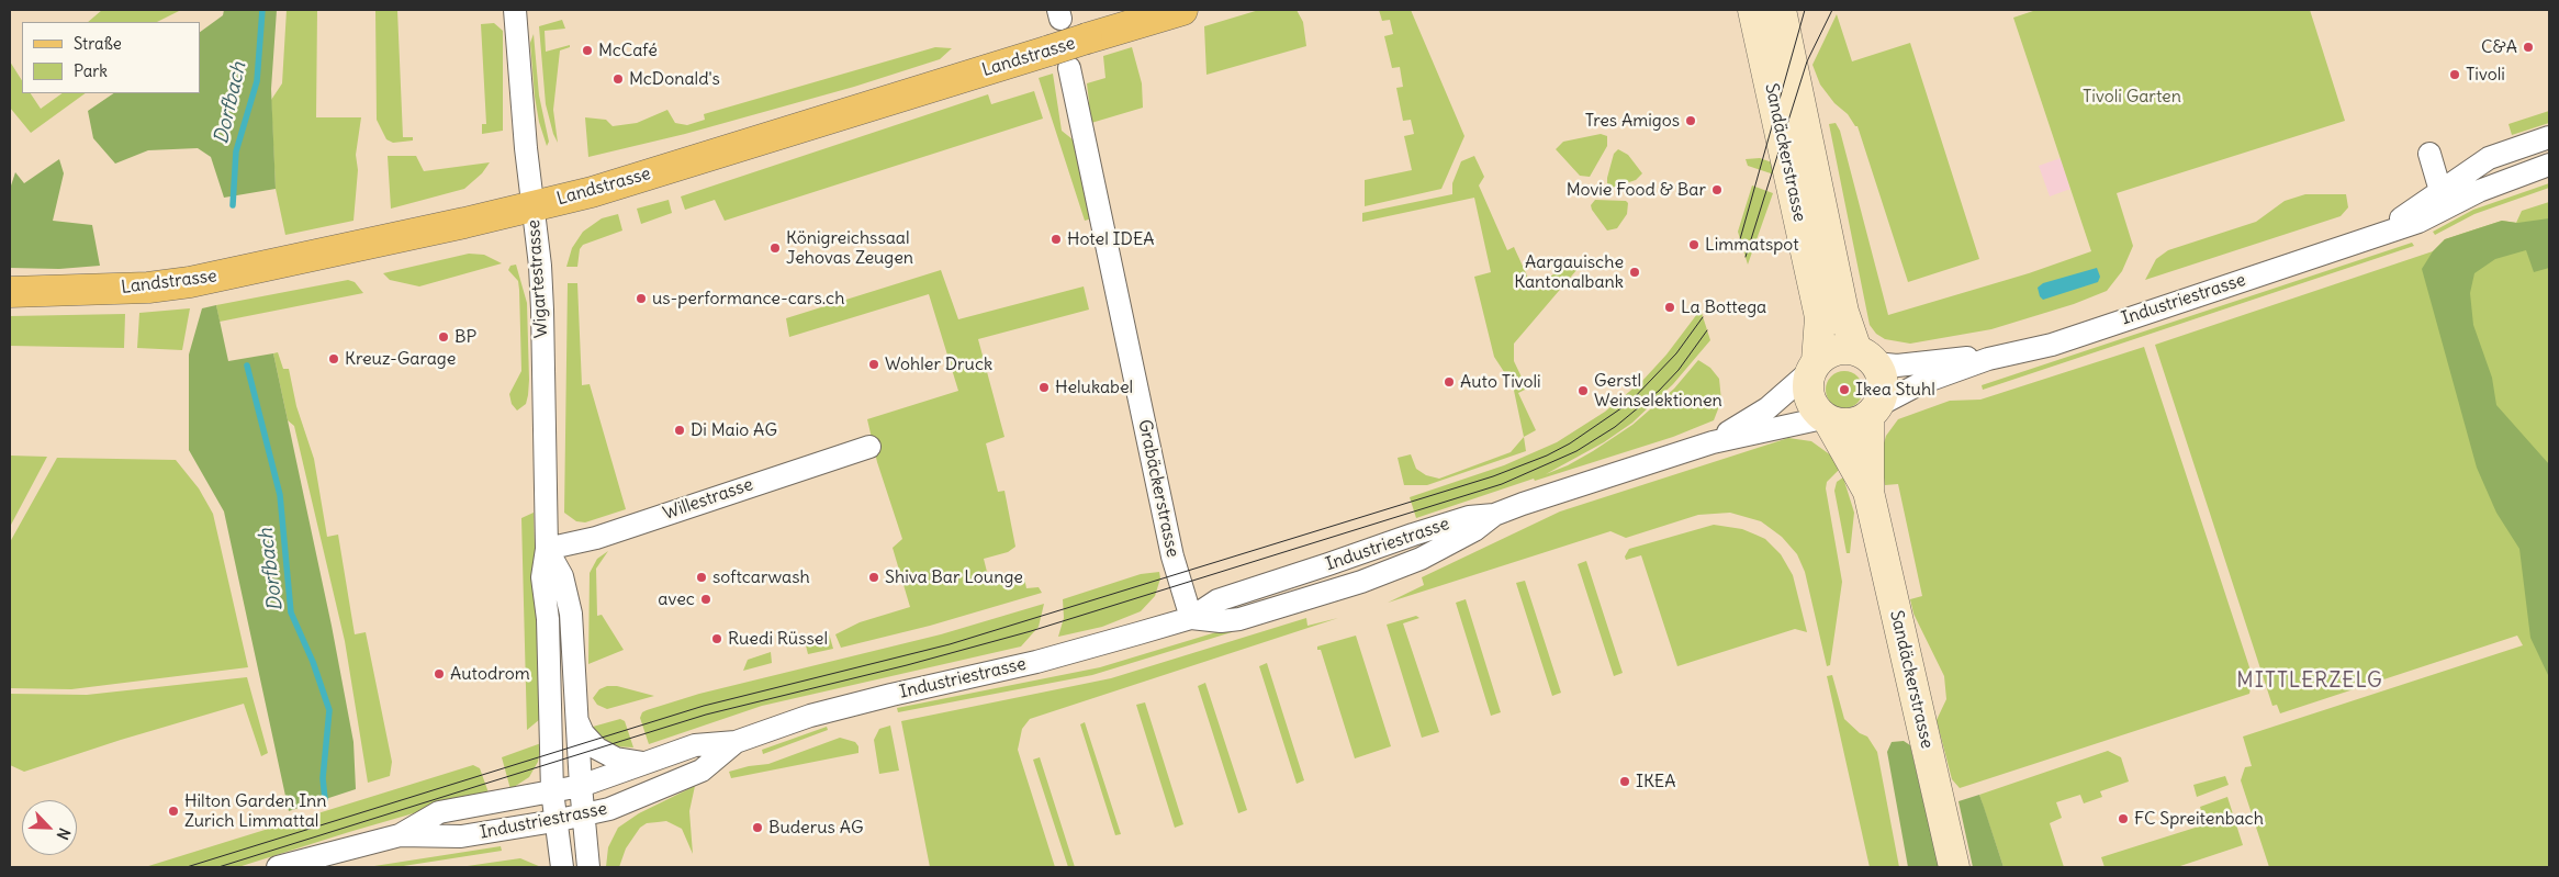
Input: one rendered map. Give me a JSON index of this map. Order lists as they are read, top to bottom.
{
  "streets": {
    "main road": ["Landstrasse"],
    "street": [
      "Sandäckerstrasse",
      "Wigartestrasse",
      "Industriestrasse",
      "Grabäckerstrasse",
      "Willestrasse"
    ]
  },
  "crossings": [
    ["Landstrasse", "Wigartestrasse"],
    ["Landstrasse", "Grabäckerstrasse"],
    ["Sandäckerstrasse", "Industriestrasse"],
    ["Wigartestrasse", "Willestrasse"],
    ["Industriestrasse", "Grabäckerstrasse"]
  ],
  "districts": ["MITTLERZELG"],
  "water": ["Dorfbach"],
  "parks": ["Tivoli Garten"],
  "places": [
    "C&A",
    "McCafé",
    "Tivoli",
    "McDonald's",
    "Tres Amigos",
    "Movie Food & Bar",
    "Hotel IDEA",
    "Limmatspot",
    "Königreichssaal Jehovas Zeugen",
    "Aargauische Kantonalbank",
    "us-performance-cars.ch",
    "La Bottega",
    "BP",
    "Kreuz-Garage",
    "Wohler Druck",
    "Auto Tivoli",
    "Helukabel",
    "Ikea Stuhl",
    "Gerstl Weinselektionen",
    "Di Maio AG",
    "softcarwash",
    "Shiva Bar Lounge",
    "avec",
    "Ruedi Rüssel",
    "Autodrom",
    "IKEA",
    "Hilton Garden Inn Zurich Limmattal",
    "FC Spreitenbach",
    "Buderus AG"
  ],
  "legend": ["Straße", "Park"],
  "north": "bottom right"
}
